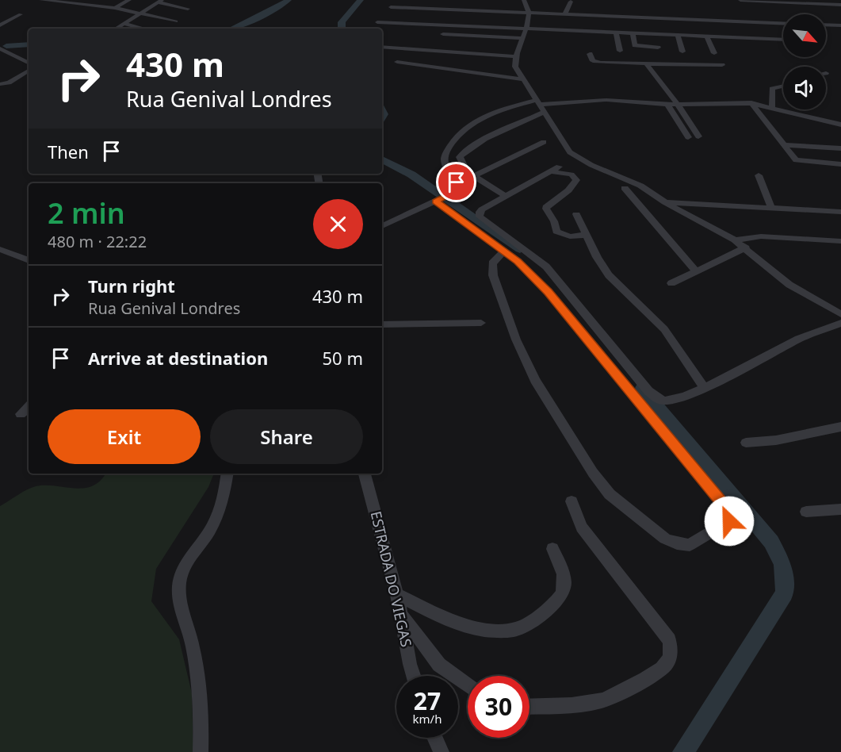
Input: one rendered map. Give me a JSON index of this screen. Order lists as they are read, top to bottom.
{
  "streets": {
    "street": ["ESTRADA DO VIEGAS"]
  },
  "north": "bottom right",
  "page": {
    "turn": ["430 m", "Rua Genival Londres"],
    "then": "Then",
    "heading": ["2 min", "480 m · 22:22"],
    "list": [
      {
        "name": "Turn right",
        "note": "Rua Genival Londres",
        "value": "430 m"
      },
      {
        "name": "Arrive at destination",
        "value": "50 m"
      }
    ],
    "buttons": ["Exit", "Share"],
    "speed": "27 km/h",
    "limit": "30"
  }
}
